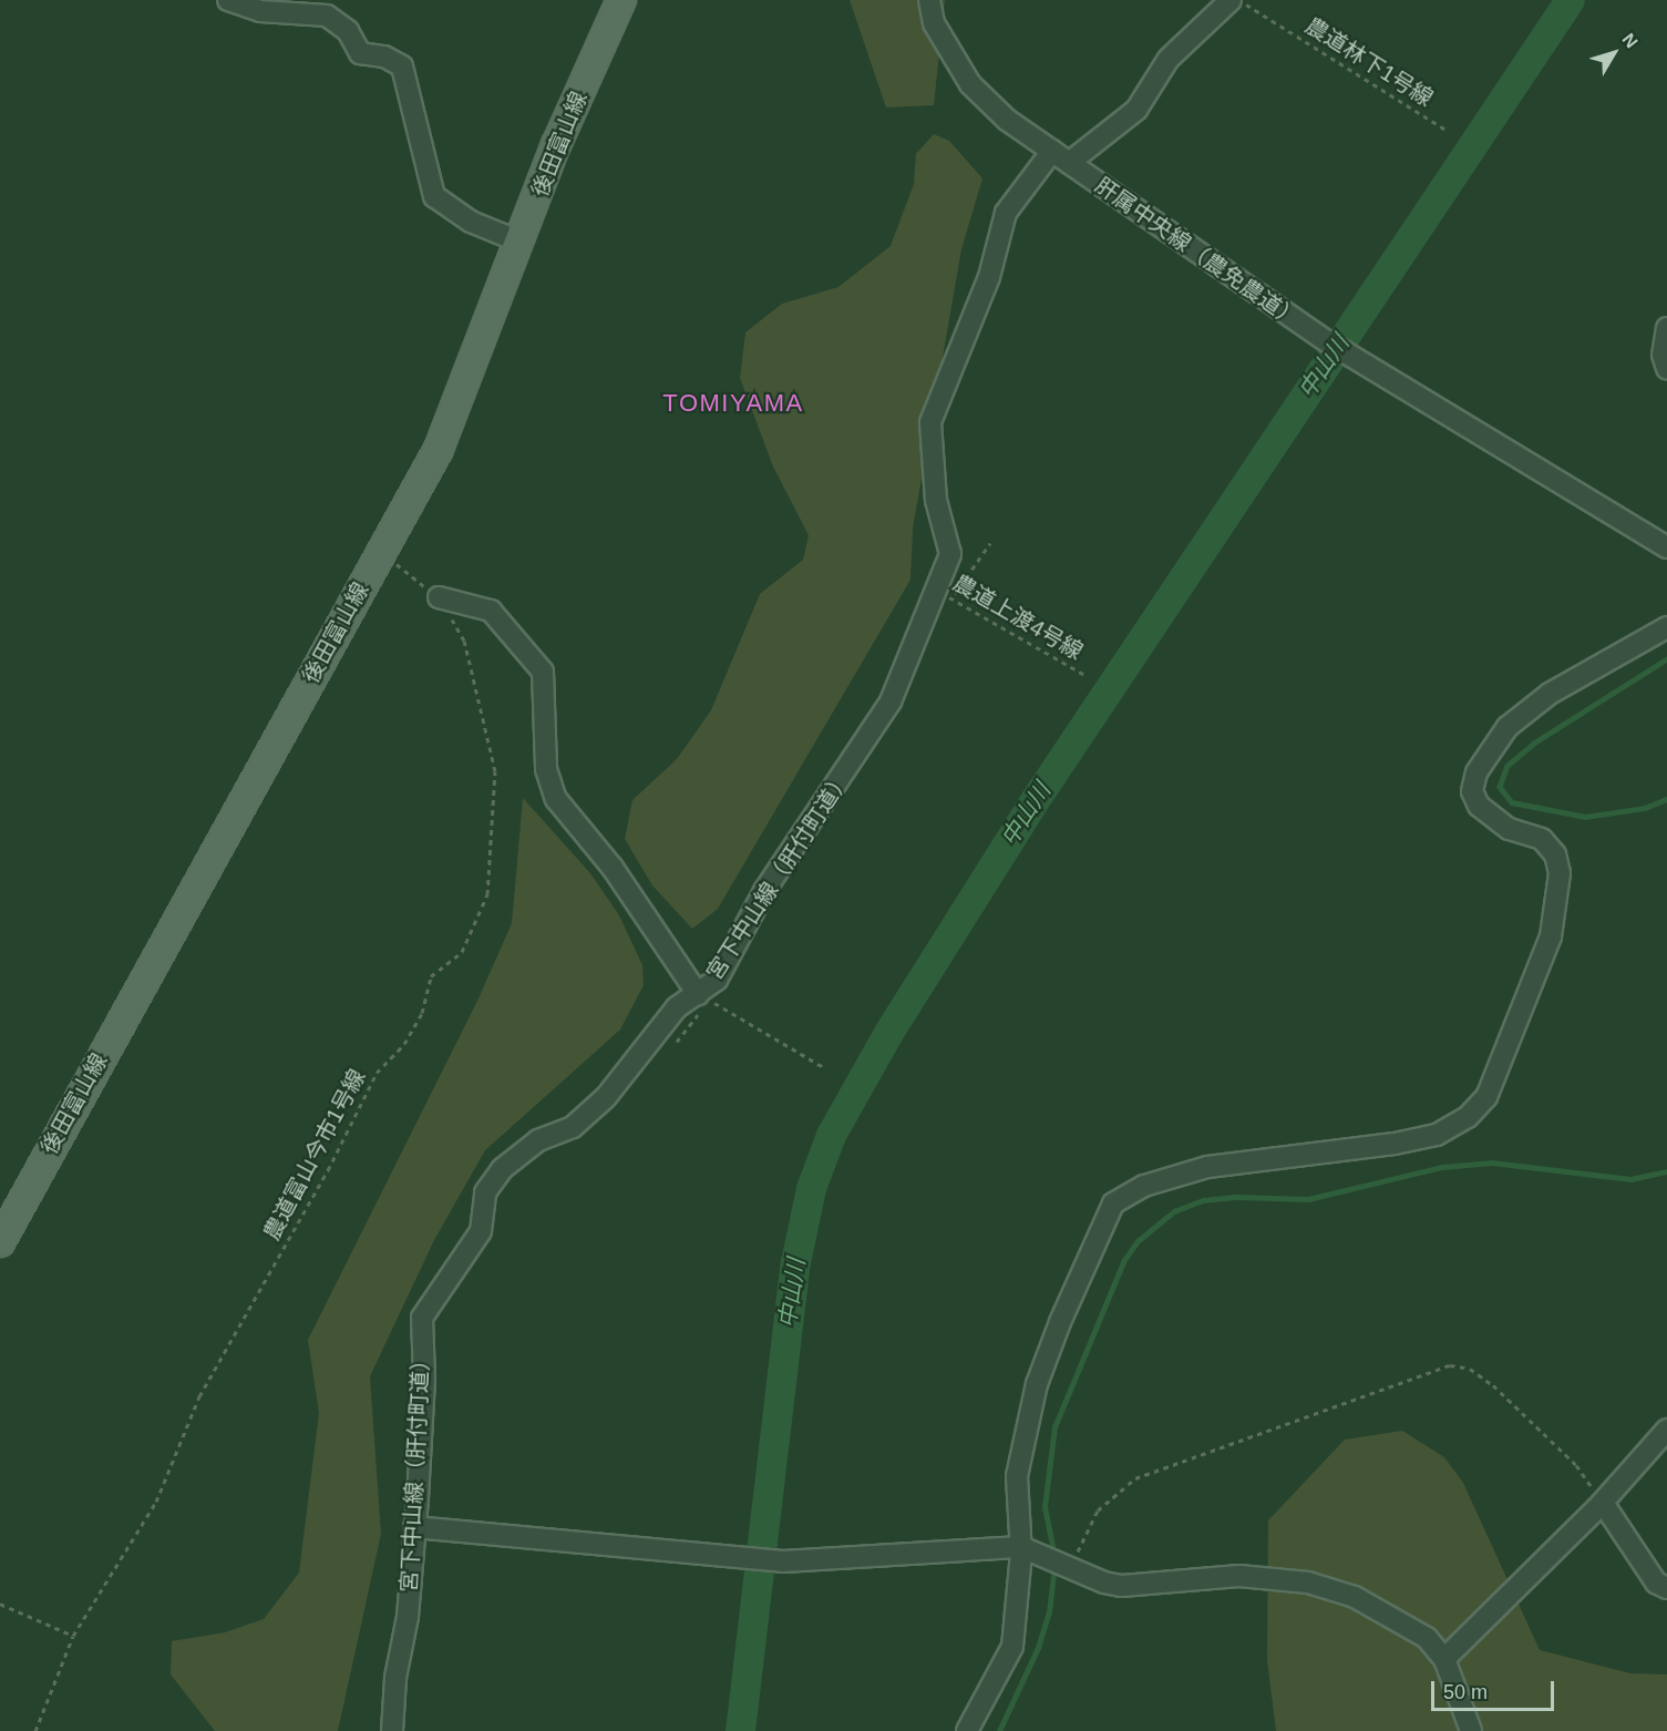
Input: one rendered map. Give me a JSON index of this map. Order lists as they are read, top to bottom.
{
  "streets": {
    "main road": ["後田富山線"],
    "street": ["肝属中央線（農免農道）", "宮下中山線（肝付町道）"],
    "path": ["農道林下1号線", "農道上渡4号線", "農道富山今市1号線"]
  },
  "crossings": [
    ["後田富山線", "農道富山今市1号線"],
    ["肝属中央線（農免農道）", "宮下中山線（肝付町道）"],
    ["農道上渡4号線", "宮下中山線（肝付町道）"]
  ],
  "districts": ["TOMIYAMA"],
  "water": ["中山川"],
  "scale_bar": "50 m",
  "north": "top right"
}
